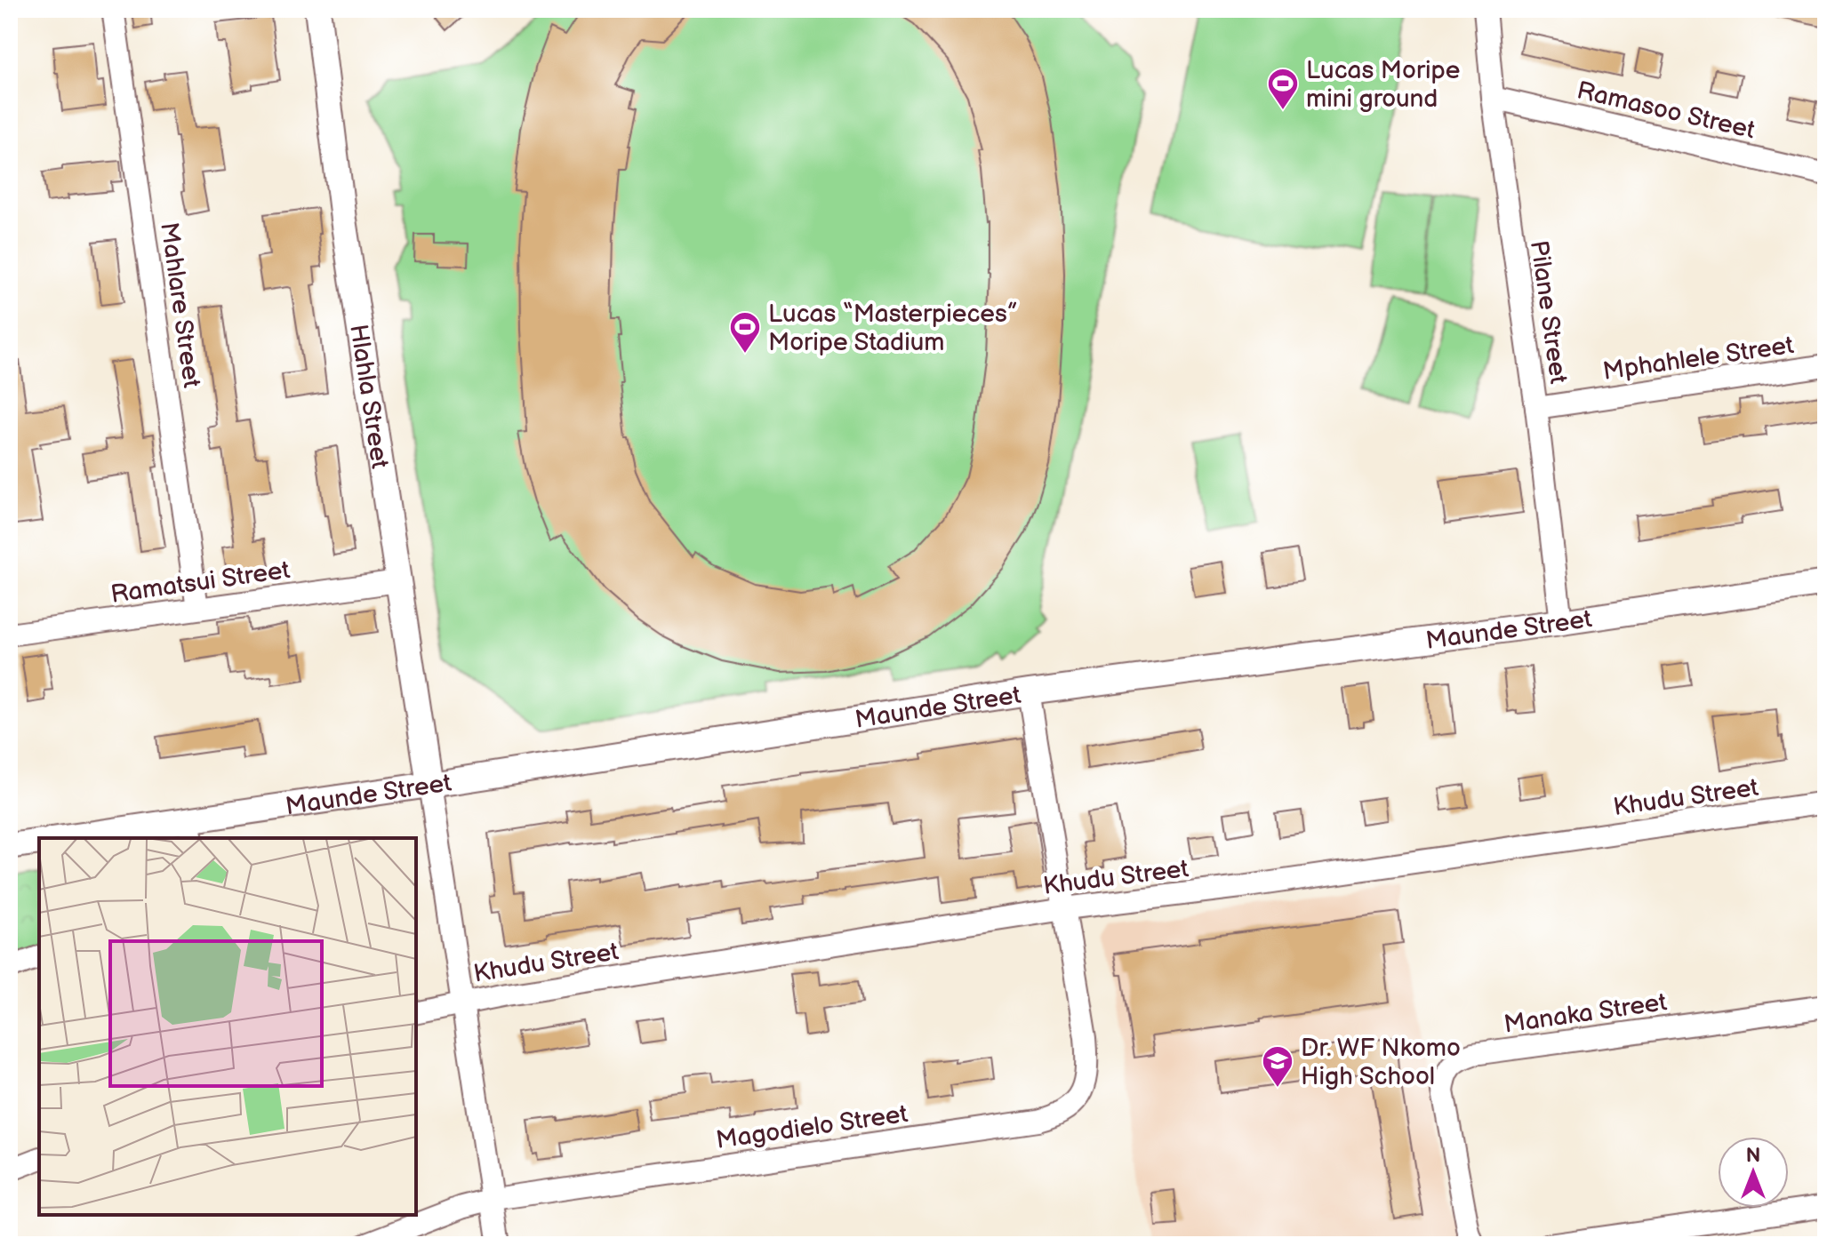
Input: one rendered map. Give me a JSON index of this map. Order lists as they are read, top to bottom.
{
  "streets": {
    "street": [
      "Ramasoo Street",
      "Mahlare Street",
      "Pilane Street",
      "Mphahlele Street",
      "Hlahla Street",
      "Ramatsui Street",
      "Maunde Street",
      "Khudu Street",
      "Manaka Street",
      "Magodielo Street"
    ]
  },
  "crossings": [
    ["Ramasoo Street", "Pilane Street"],
    ["Mahlare Street", "Ramatsui Street"],
    ["Pilane Street", "Mphahlele Street"],
    ["Pilane Street", "Maunde Street"],
    ["Hlahla Street", "Ramatsui Street"],
    ["Hlahla Street", "Maunde Street"],
    ["Maunde Street", "Magodielo Street"],
    ["Khudu Street", "Magodielo Street"]
  ],
  "places": {
    "sports": ["Lucas Moripe mini ground", "Lucas “Masterpieces” Moripe Stadium"],
    "school or university": ["Dr. WF Nkomo High School"]
  },
  "north": "top"
}
